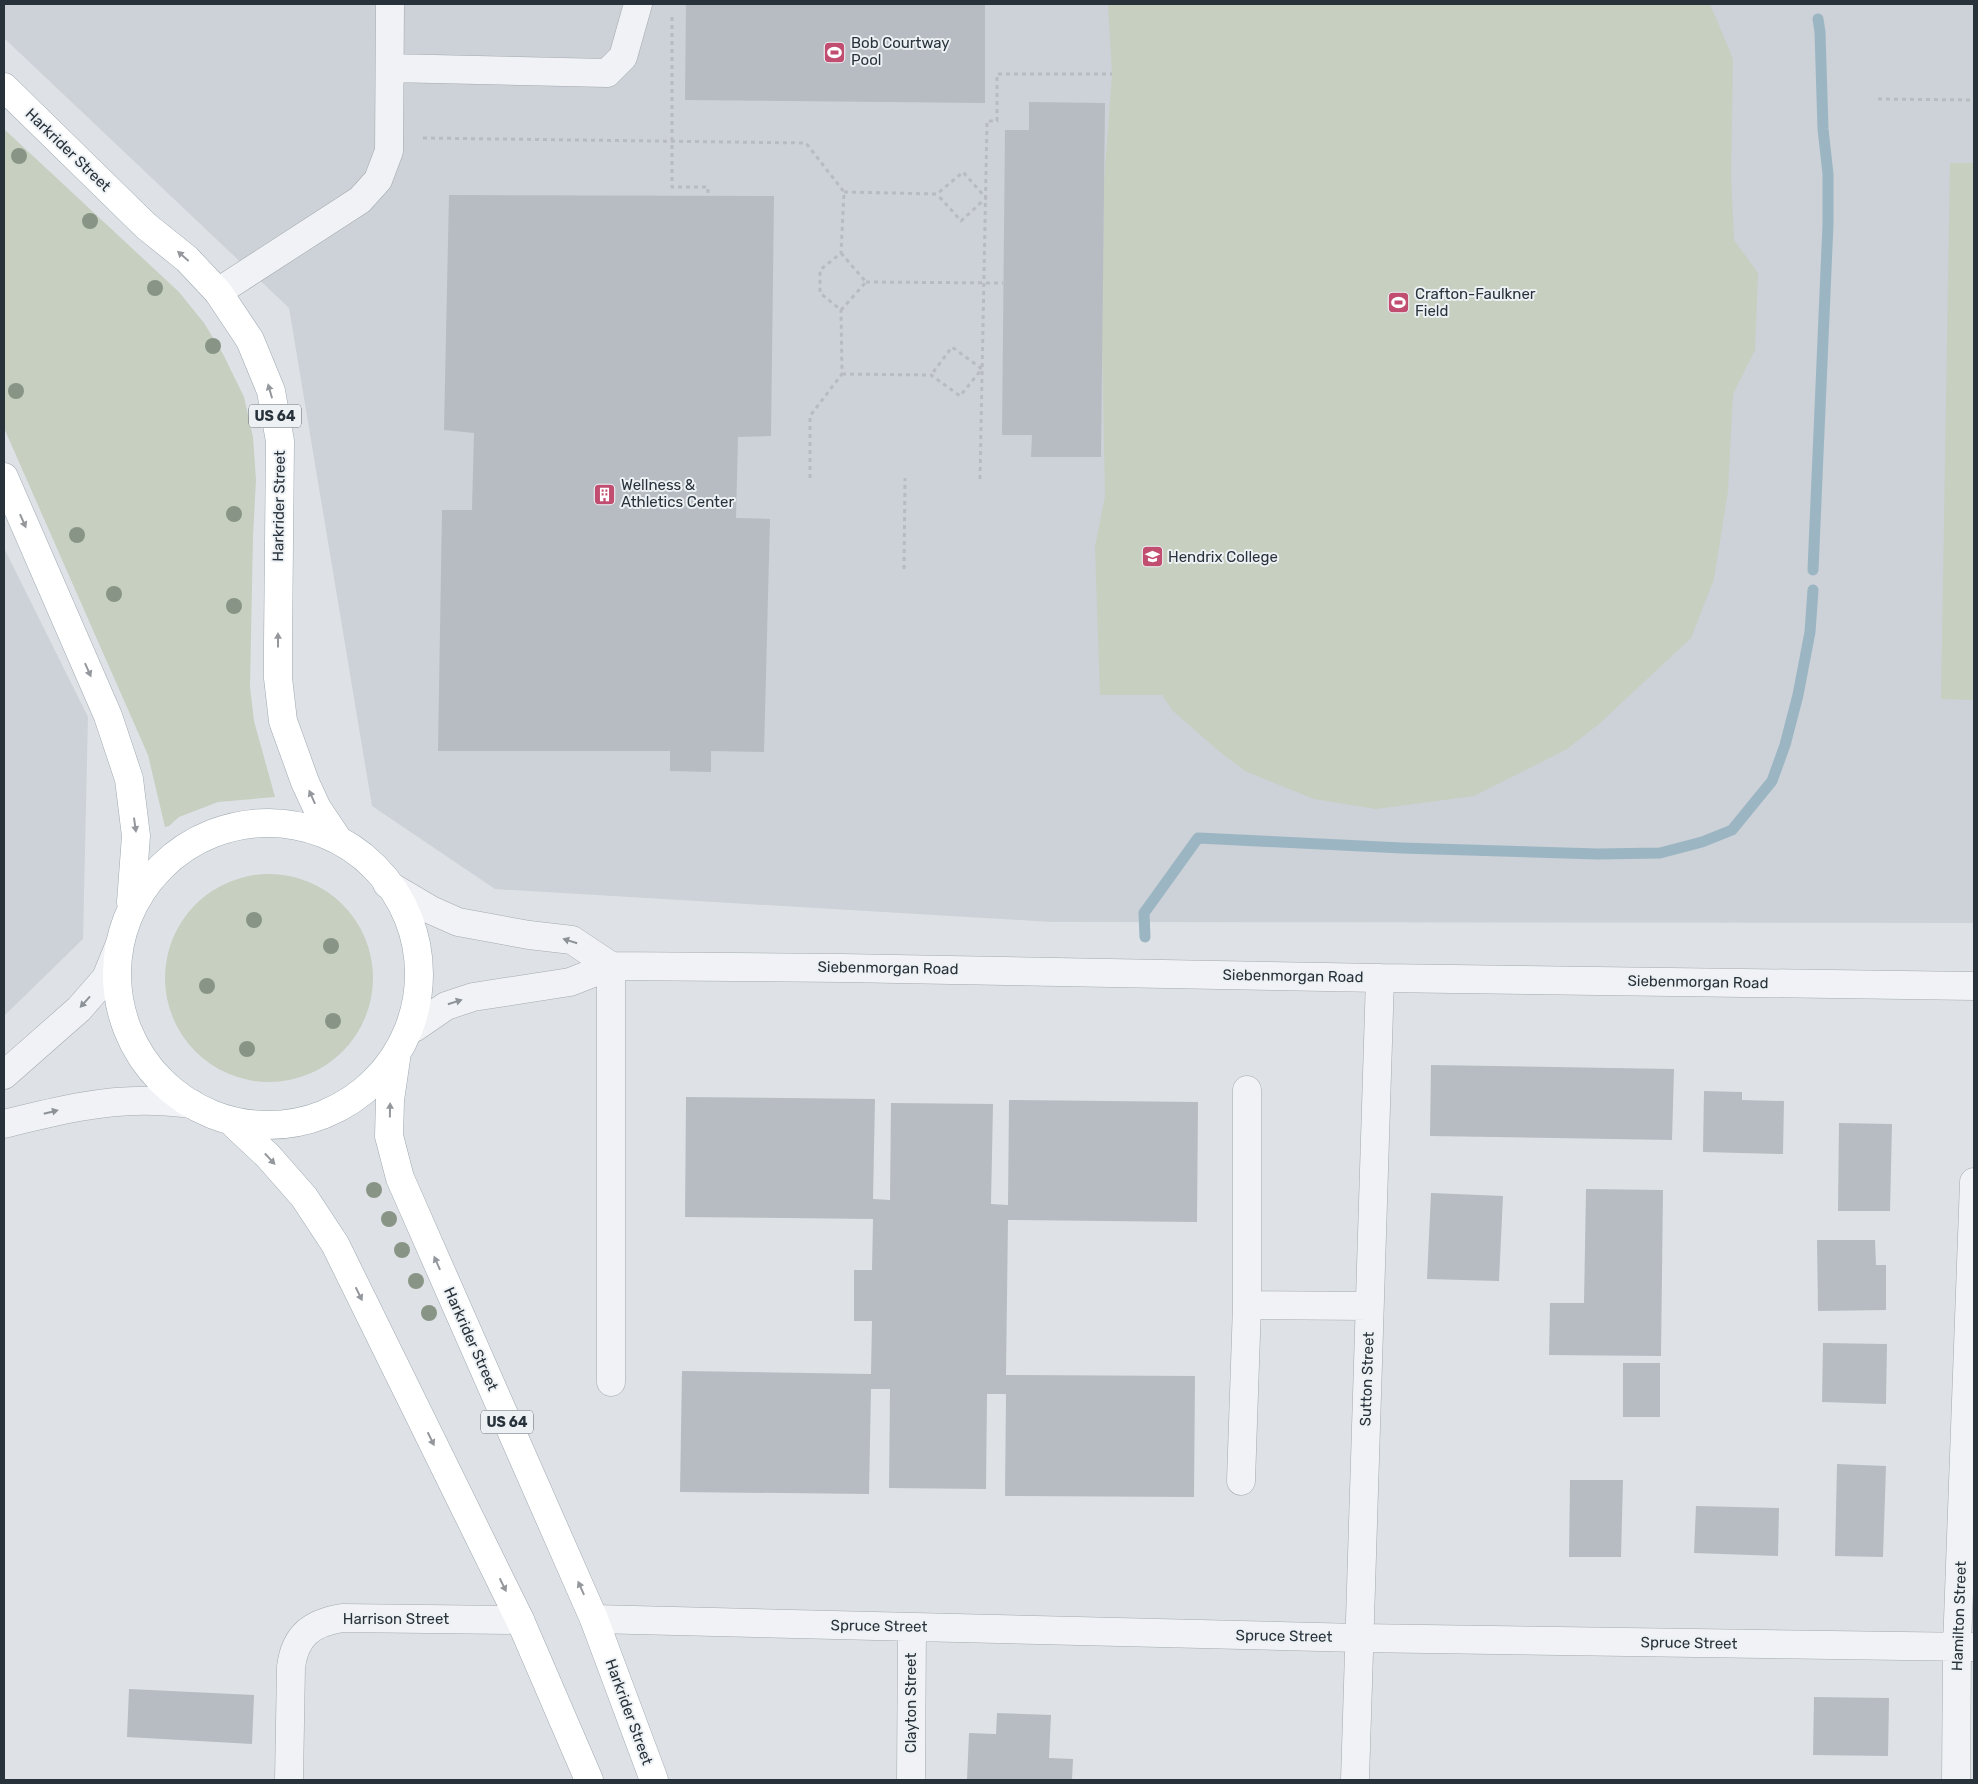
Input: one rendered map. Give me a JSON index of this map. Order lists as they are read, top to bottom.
{
  "streets": {
    "main road": ["Harkrider Street", "US 64"],
    "street": [
      "Siebenmorgan Road",
      "Sutton Street",
      "Hamilton Street",
      "Harrison Street",
      "Spruce Street",
      "Clayton Street"
    ]
  },
  "crossings": [
    ["Harkrider Street", "Spruce Street"],
    ["Siebenmorgan Road", "Sutton Street"],
    ["Sutton Street", "Spruce Street"],
    ["Hamilton Street", "Spruce Street"],
    ["Spruce Street", "Clayton Street"]
  ],
  "places": {
    "sports": ["Bob Courtway Pool", "Crafton-Faulkner Field"],
    "building": ["Wellness & Athletics Center"],
    "school or university": ["Hendrix College"]
  }
}
